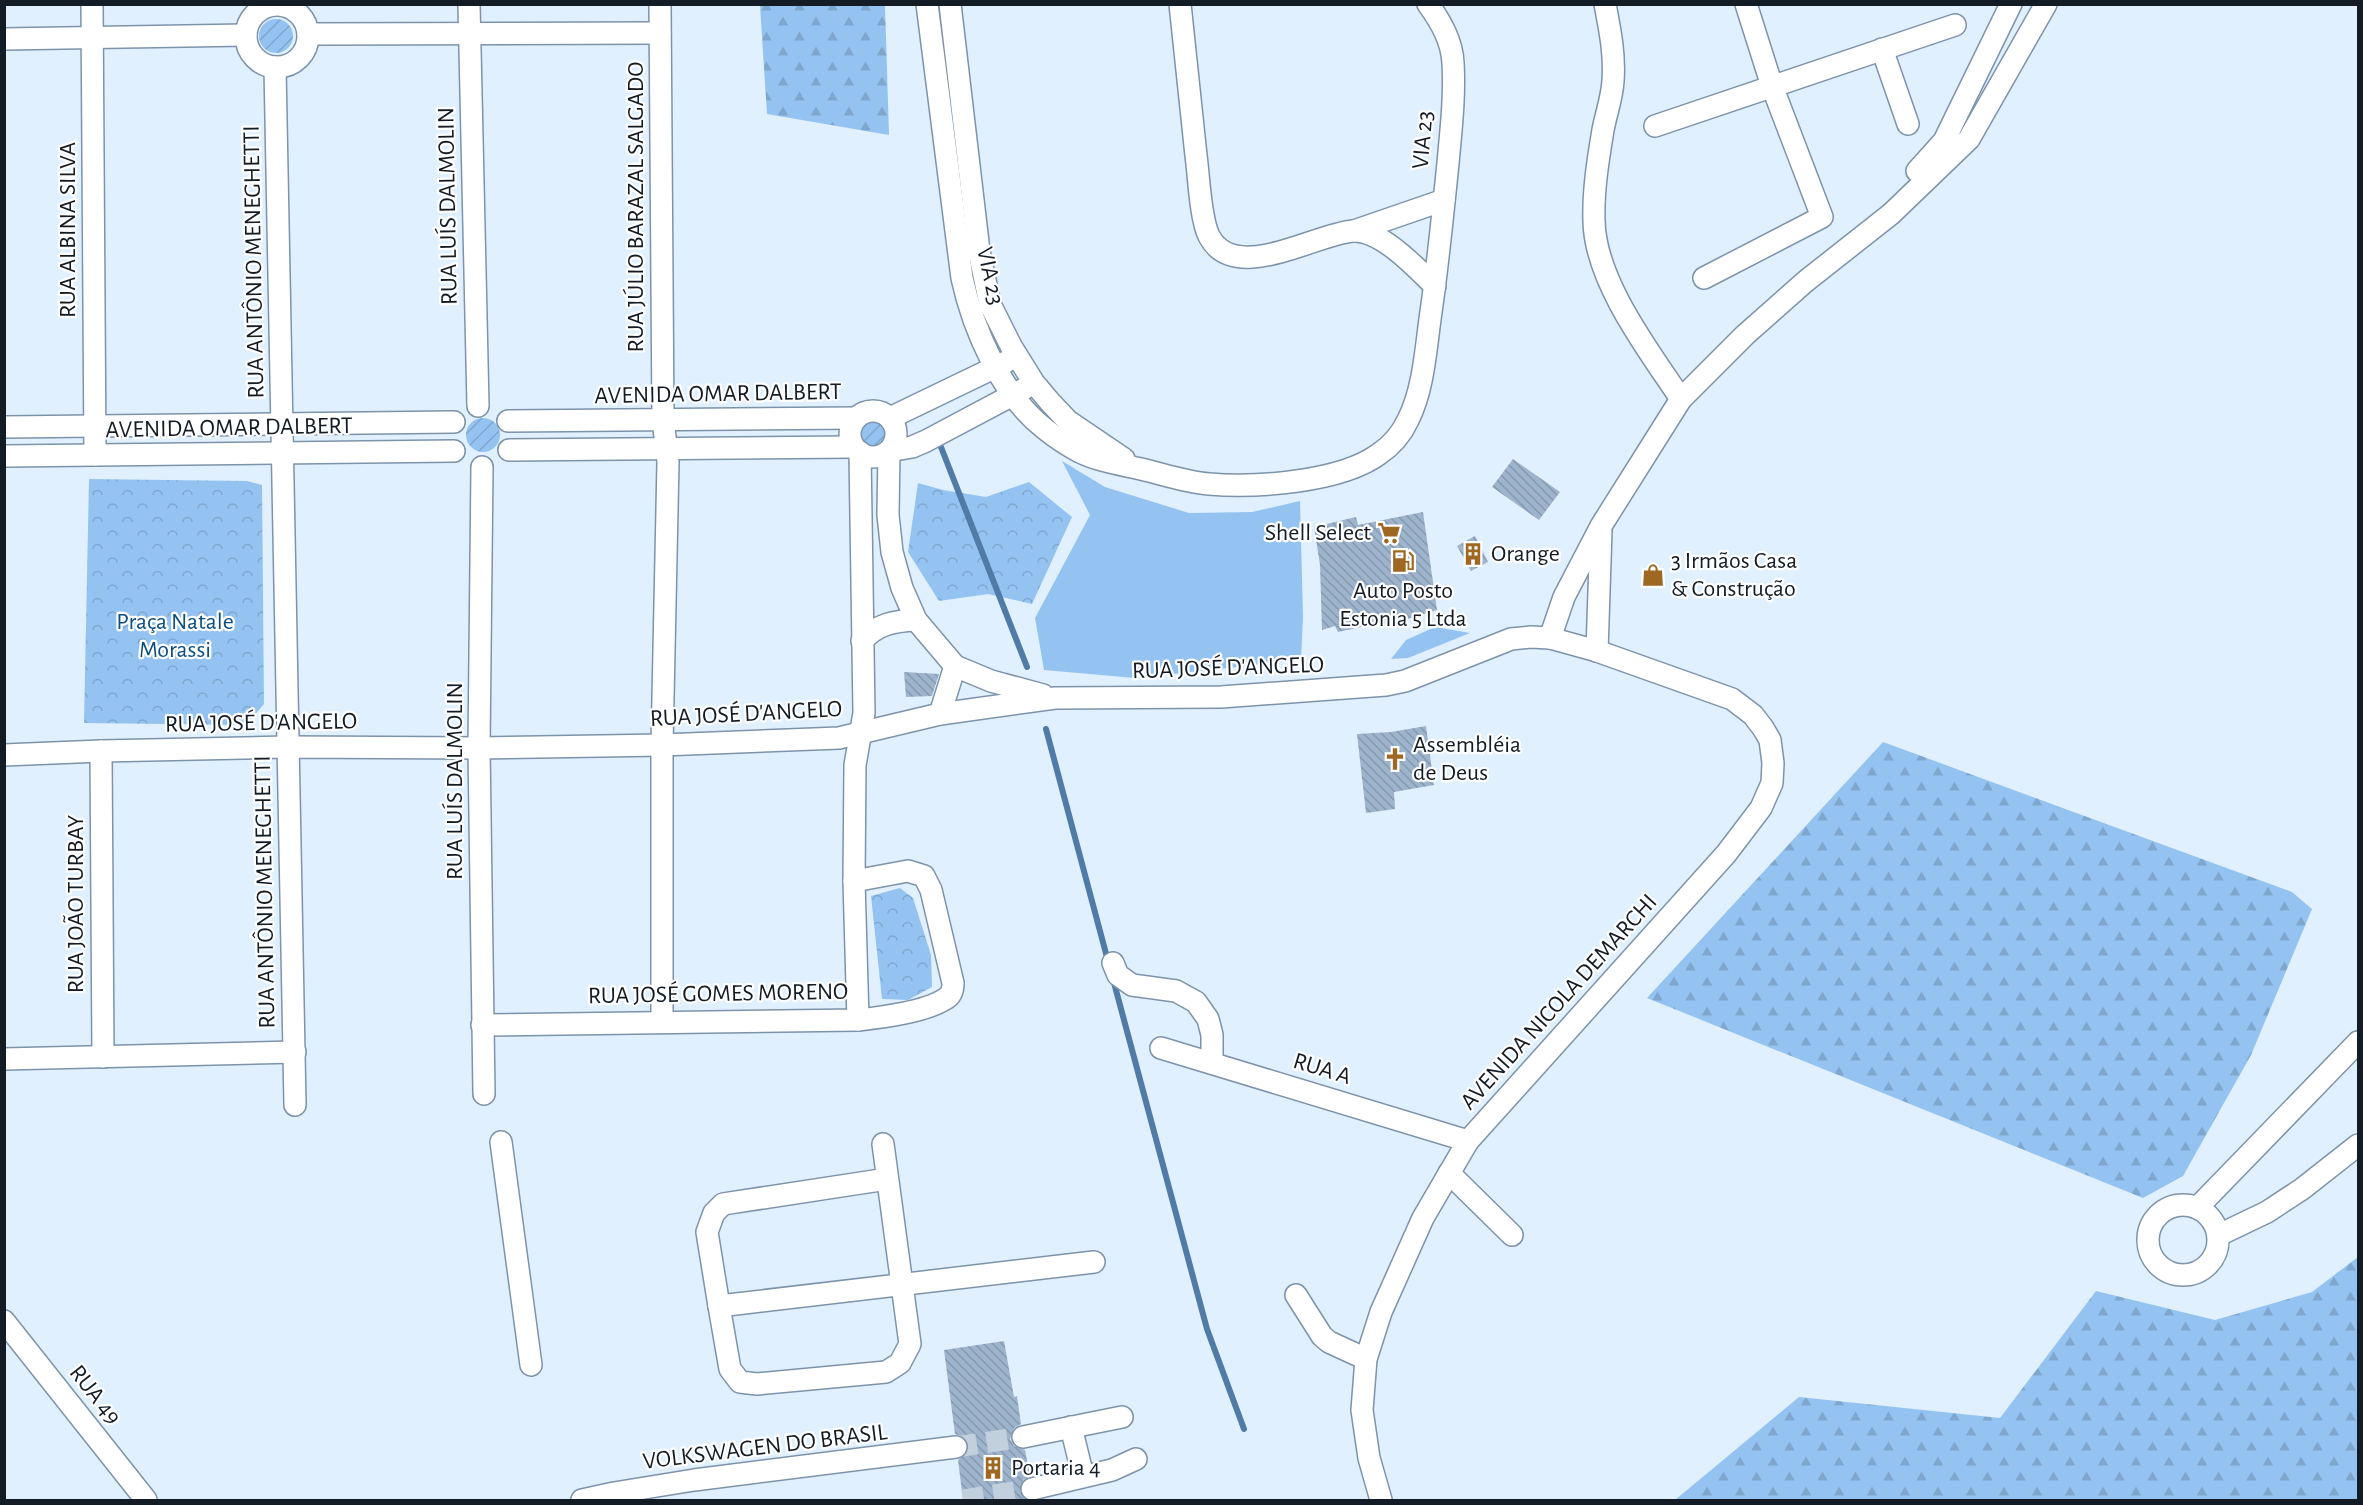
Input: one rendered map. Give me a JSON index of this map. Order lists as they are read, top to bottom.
{
  "streets": {
    "street": [
      "VIA 23",
      "RUA LUÍS DALMOLIN",
      "RUA JÚLIO BARAZAL SALGADO",
      "RUA ALBINA SILVA",
      "RUA ANTÔNIO MENEGHETTI",
      "AVENIDA OMAR DALBERT",
      "RUA JOSÉ D'ANGELO",
      "RUA JOÃO TURBAY",
      "RUA JOSÉ GOMES MORENO",
      "AVENIDA NICOLA DEMARCHI",
      "RUA A",
      "RUA 49",
      "VOLKSWAGEN DO BRASIL"
    ]
  },
  "crossings": [
    ["RUA LUÍS DALMOLIN", "AVENIDA OMAR DALBERT"],
    ["RUA LUÍS DALMOLIN", "RUA JOSÉ D'ANGELO"],
    ["RUA LUÍS DALMOLIN", "RUA JOSÉ GOMES MORENO"],
    ["RUA JÚLIO BARAZAL SALGADO", "AVENIDA OMAR DALBERT"],
    ["RUA JÚLIO BARAZAL SALGADO", "RUA JOSÉ D'ANGELO"],
    ["RUA JÚLIO BARAZAL SALGADO", "RUA JOSÉ GOMES MORENO"],
    ["RUA ALBINA SILVA", "AVENIDA OMAR DALBERT"],
    ["RUA ANTÔNIO MENEGHETTI", "AVENIDA OMAR DALBERT"],
    ["RUA ANTÔNIO MENEGHETTI", "RUA JOSÉ D'ANGELO"],
    ["AVENIDA OMAR DALBERT", "RUA JOSÉ GOMES MORENO"],
    ["RUA JOSÉ D'ANGELO", "RUA JOÃO TURBAY"],
    ["RUA JOSÉ D'ANGELO", "RUA JOSÉ GOMES MORENO"],
    ["RUA JOSÉ D'ANGELO", "AVENIDA NICOLA DEMARCHI"],
    ["AVENIDA NICOLA DEMARCHI", "RUA A"]
  ],
  "parks": ["Praça Natale Morassi"],
  "places": {
    "supermarket": ["Shell Select"],
    "building": ["Orange", "Portaria 4"],
    "fuel station": ["Auto Posto Estonia 5 Ltda"],
    "shop": ["3 Irmãos Casa & Construção"],
    "church": ["Assembléia de Deus"]
  }
}
